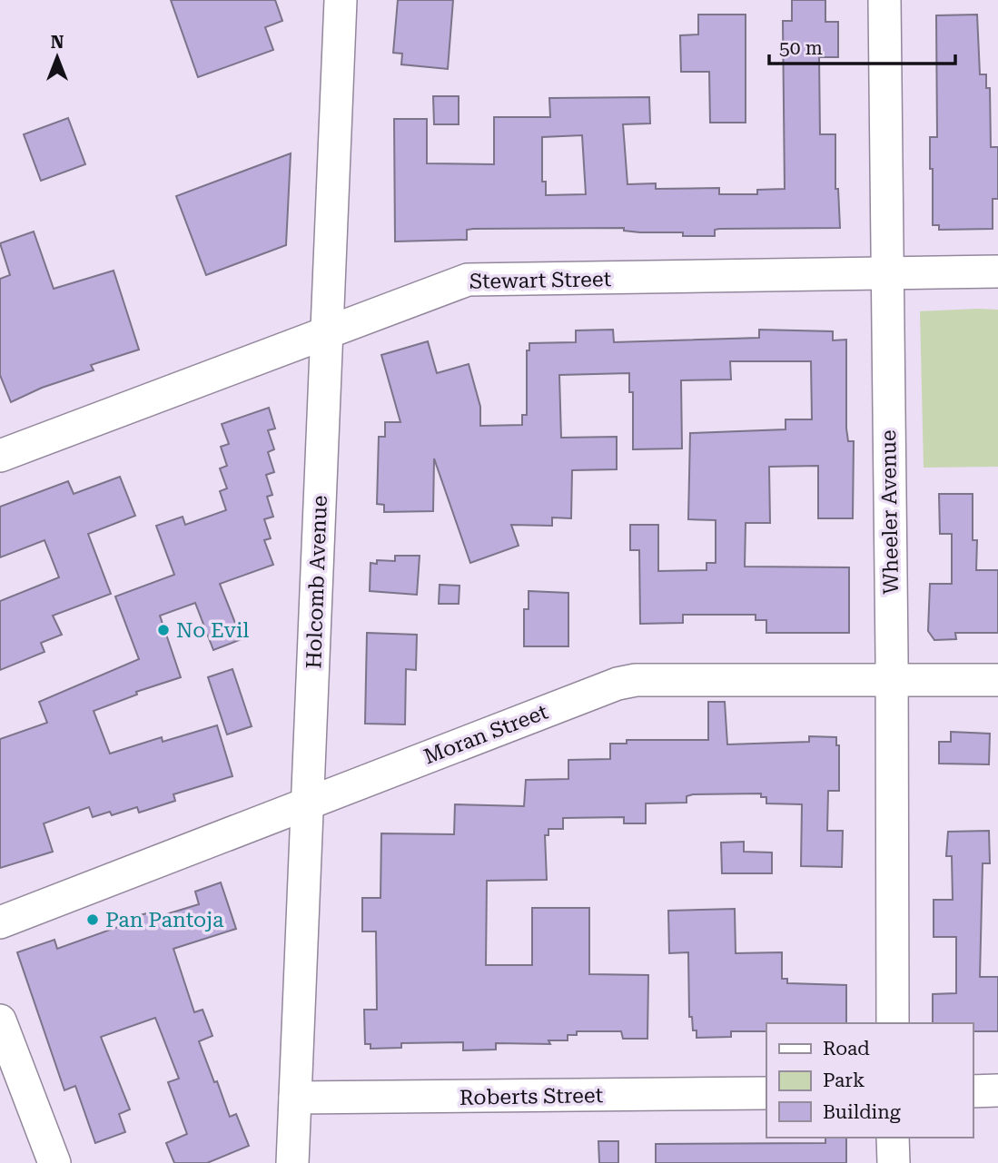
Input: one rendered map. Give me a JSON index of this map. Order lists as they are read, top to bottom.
{
  "streets": {
    "street": [
      "Stewart Street",
      "Wheeler Avenue",
      "Holcomb Avenue",
      "Moran Street",
      "Roberts Street"
    ]
  },
  "crossings": [
    ["Stewart Street", "Wheeler Avenue"],
    ["Stewart Street", "Holcomb Avenue"],
    ["Wheeler Avenue", "Moran Street"],
    ["Holcomb Avenue", "Moran Street"],
    ["Holcomb Avenue", "Roberts Street"]
  ],
  "places": ["No Evil", "Pan Pantoja"],
  "legend": ["Road", "Park", "Building"],
  "scale_bar": "50 m",
  "north": "top"
}
